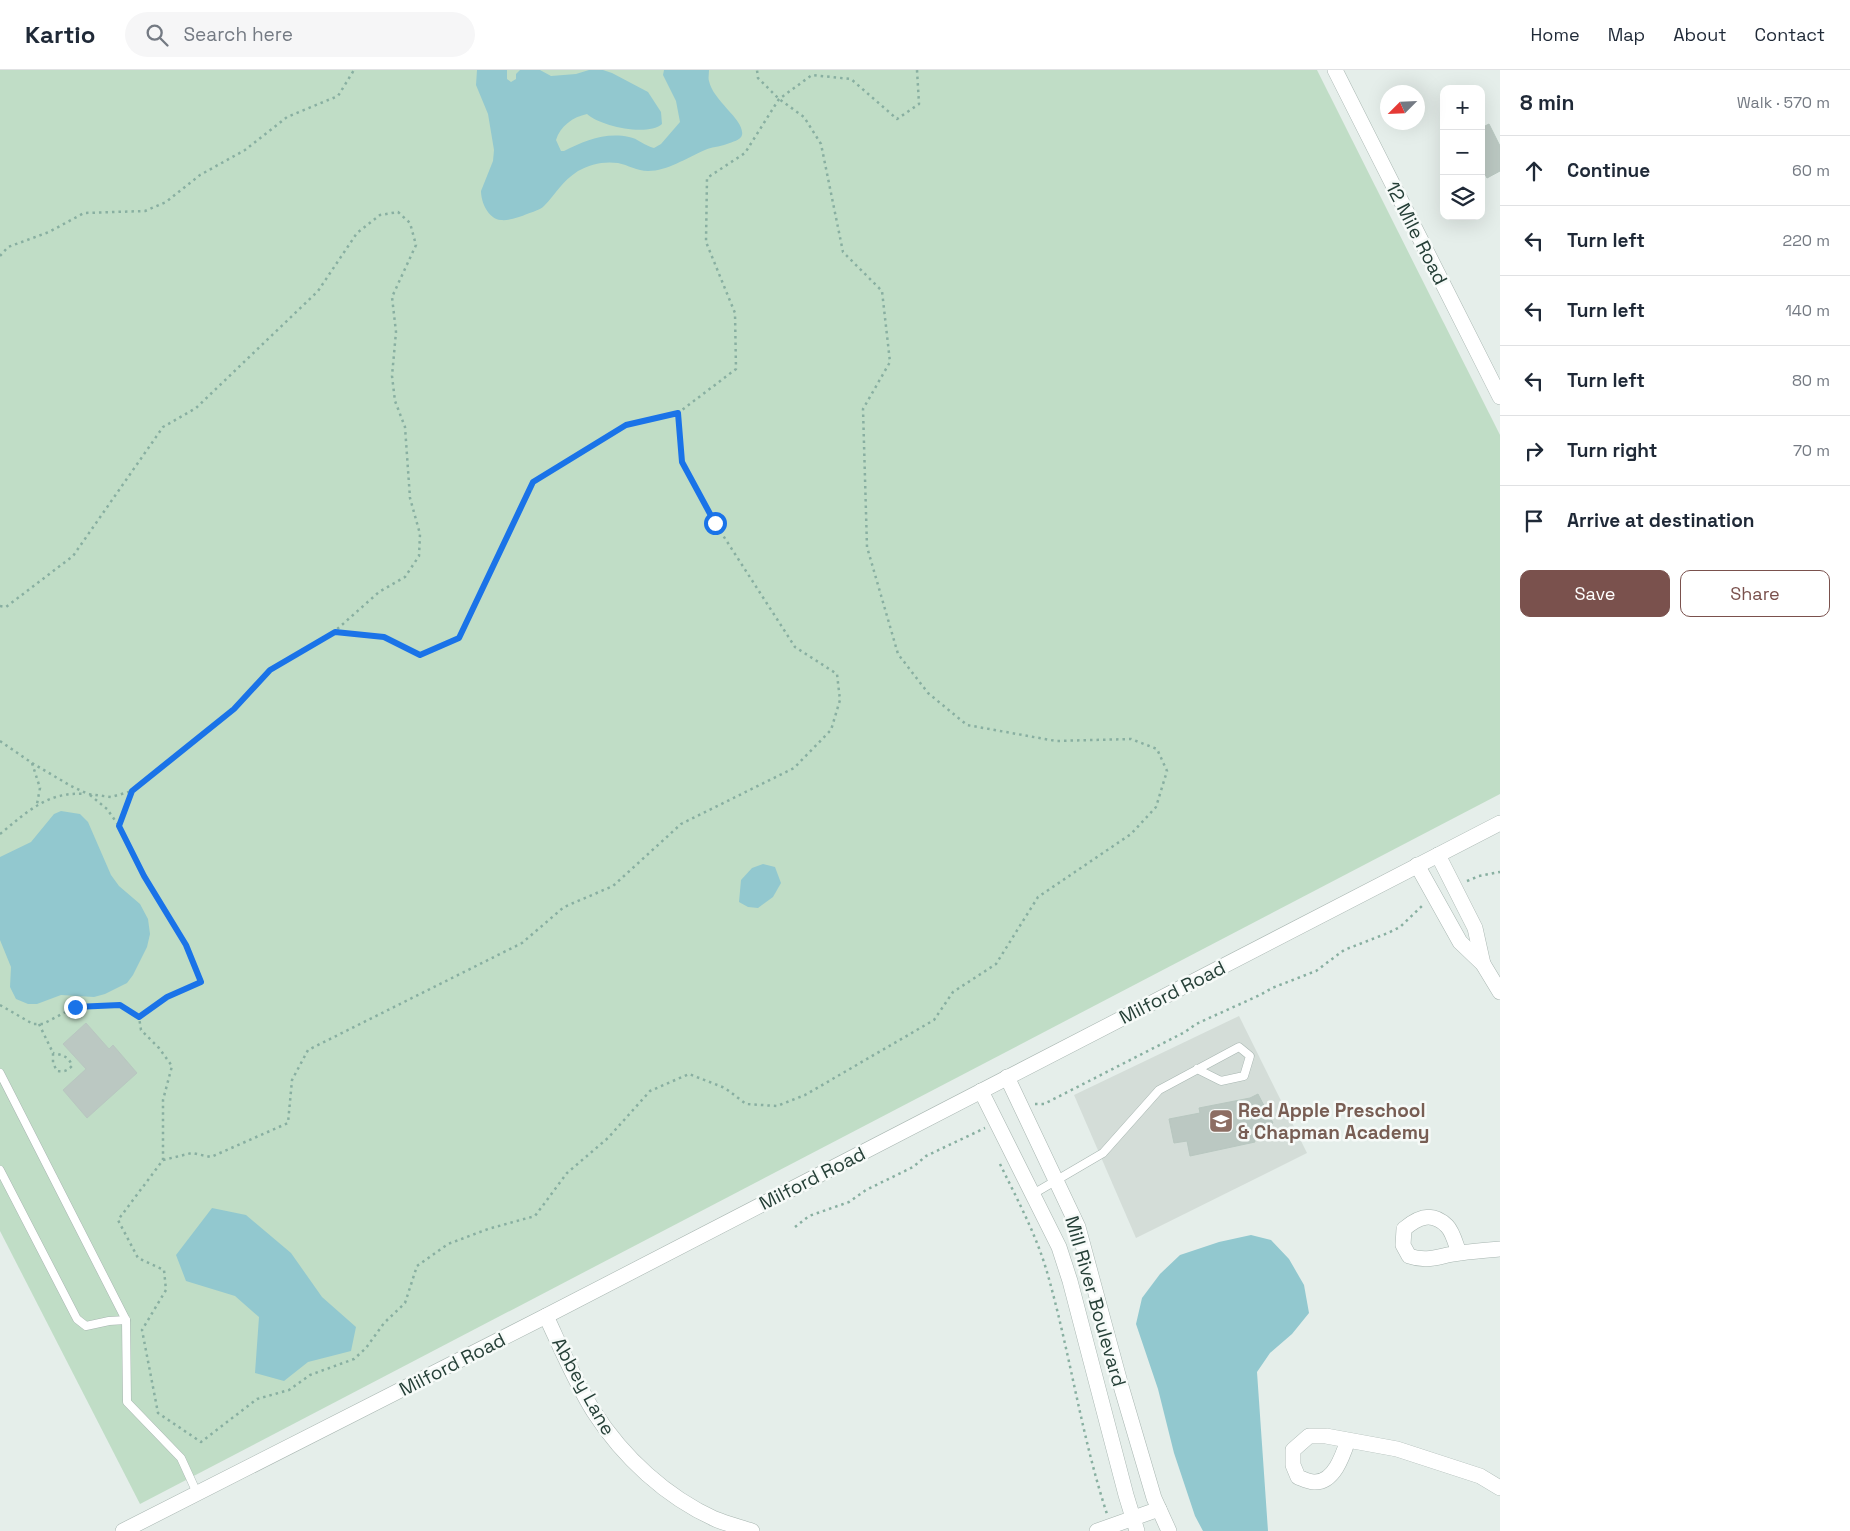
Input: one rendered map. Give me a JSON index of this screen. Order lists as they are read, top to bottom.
{
  "streets": {
    "street": [
      "12 Mile Road",
      "Milford Road",
      "Mill River Boulevard",
      "Abbey Lane"
    ]
  },
  "crossings": [
    ["Milford Road", "Mill River Boulevard"],
    ["Milford Road", "Abbey Lane"]
  ],
  "places": {
    "school or university": ["Red Apple Preschool & Chapman Academy"]
  },
  "north": "bottom left",
  "page": {
    "header": "Kartio",
    "search": "Search here",
    "nav": [
      "Home",
      "Map",
      "About",
      "Contact"
    ],
    "heading": ["8 min", "Walk · 570 m"],
    "map_buttons": ["+", "−"],
    "list": [
      ["Continue", "60 m"],
      ["Turn left", "220 m"],
      ["Turn left", "140 m"],
      ["Turn left", "80 m"],
      ["Turn right", "70 m"],
      "Arrive at destination"
    ],
    "buttons": ["Save", "Share"]
  }
}
